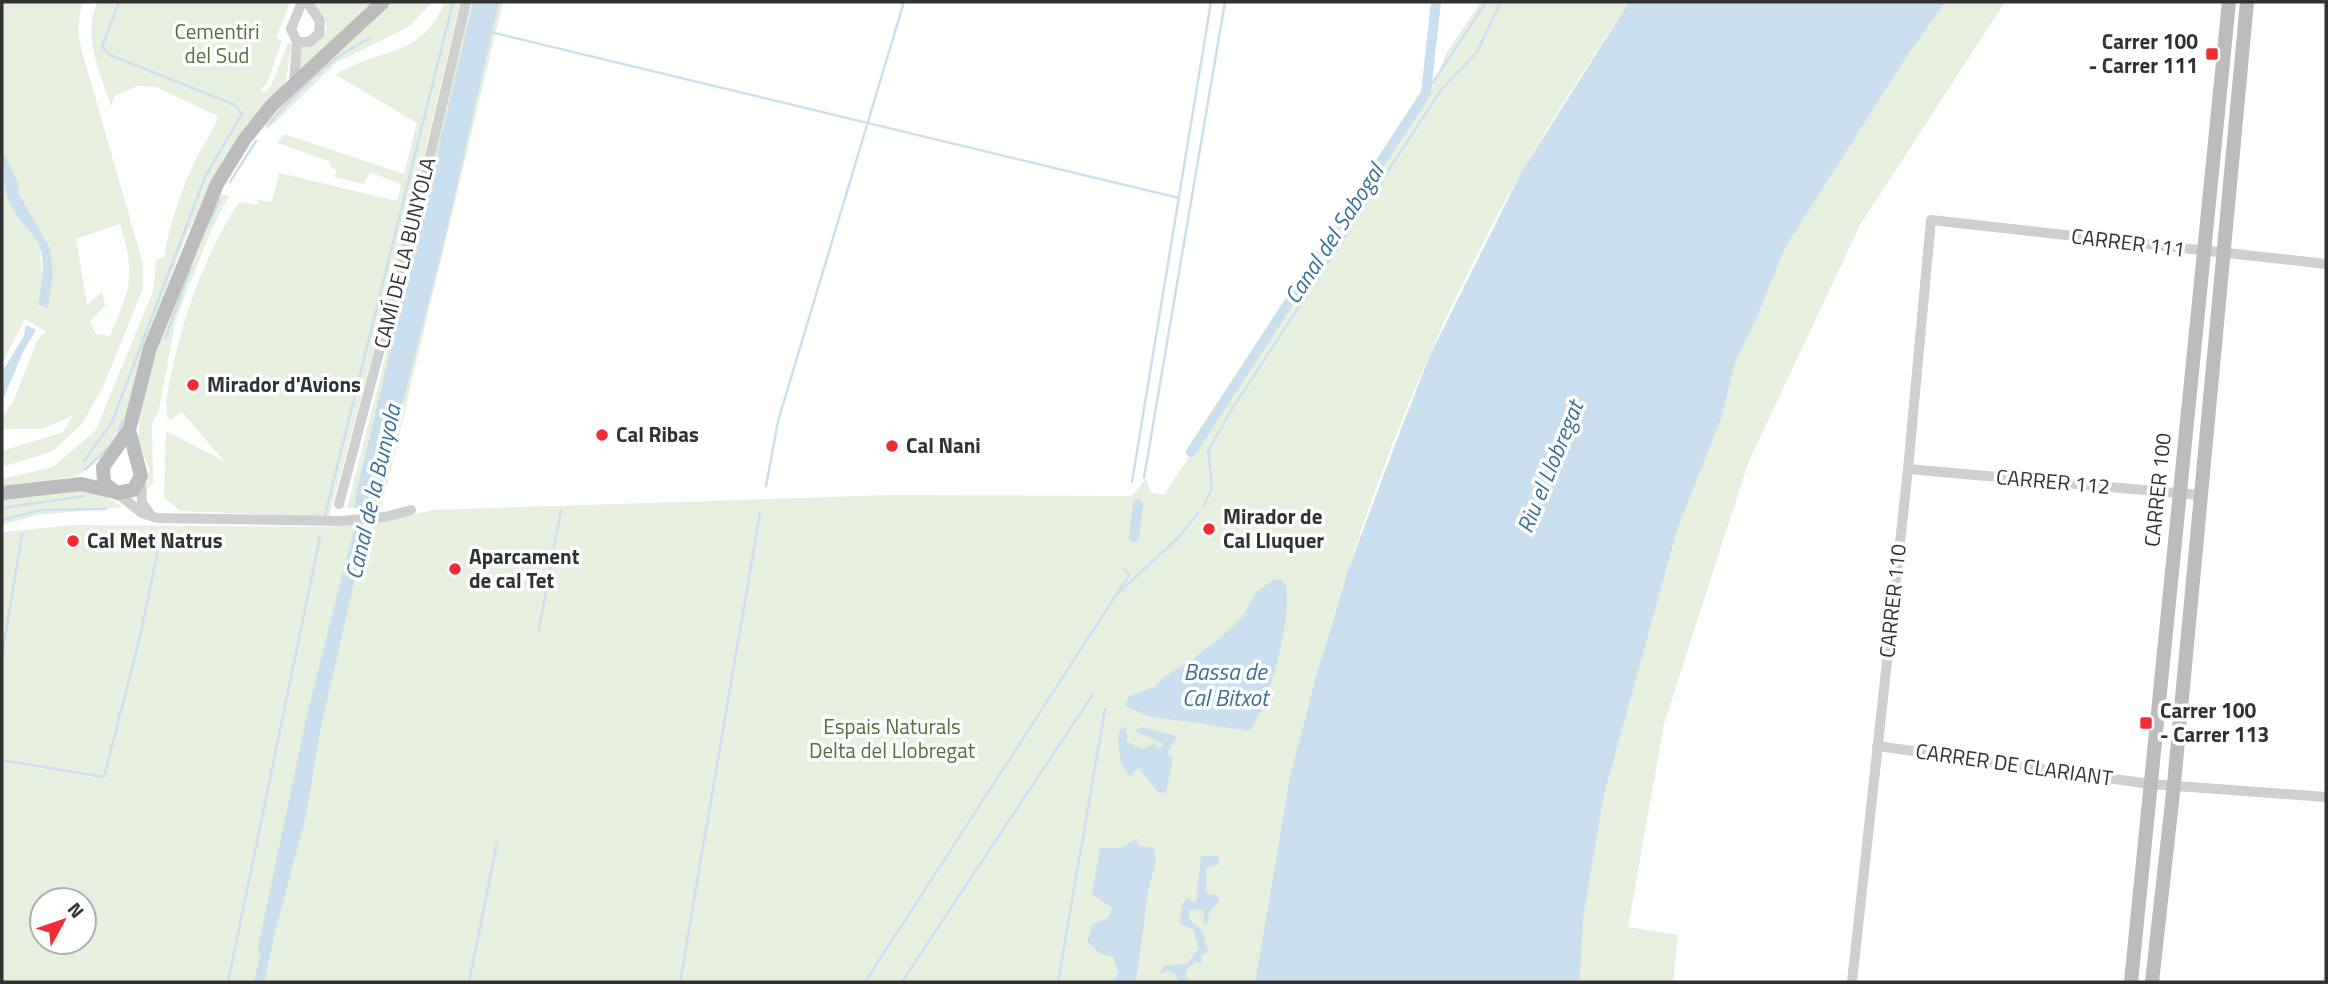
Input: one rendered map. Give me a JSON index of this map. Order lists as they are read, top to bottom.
{
  "streets": {
    "street": [
      "CARRER 111",
      "CAMÍ DE LA BUNYOLA",
      "CARRER 112",
      "CARRER 100",
      "CARRER 110",
      "CARRER DE CLARIANT"
    ]
  },
  "crossings": [
    ["CARRER 111", "CARRER 100"],
    ["CARRER 111", "CARRER 110"],
    ["CARRER 112", "CARRER 100"],
    ["CARRER 112", "CARRER 110"],
    ["CARRER 100", "CARRER DE CLARIANT"],
    ["CARRER 110", "CARRER DE CLARIANT"]
  ],
  "water": [
    "Canal del Sabogal",
    "Riu el Llobregat",
    "Canal de la Bunyola",
    "Bassa de Cal Bitxot"
  ],
  "parks": ["Cementiri del Sud", "Espais Naturals Delta del Llobregat"],
  "places": {
    "transit": ["Carrer 100 - Carrer 111", "Carrer 100 - Carrer 113"],
    "other": [
      "Mirador d'Avions",
      "Cal Ribas",
      "Cal Nani",
      "Mirador de Cal Lluquer",
      "Cal Met Natrus",
      "Aparcament de cal Tet"
    ]
  },
  "north": "top right"
}
